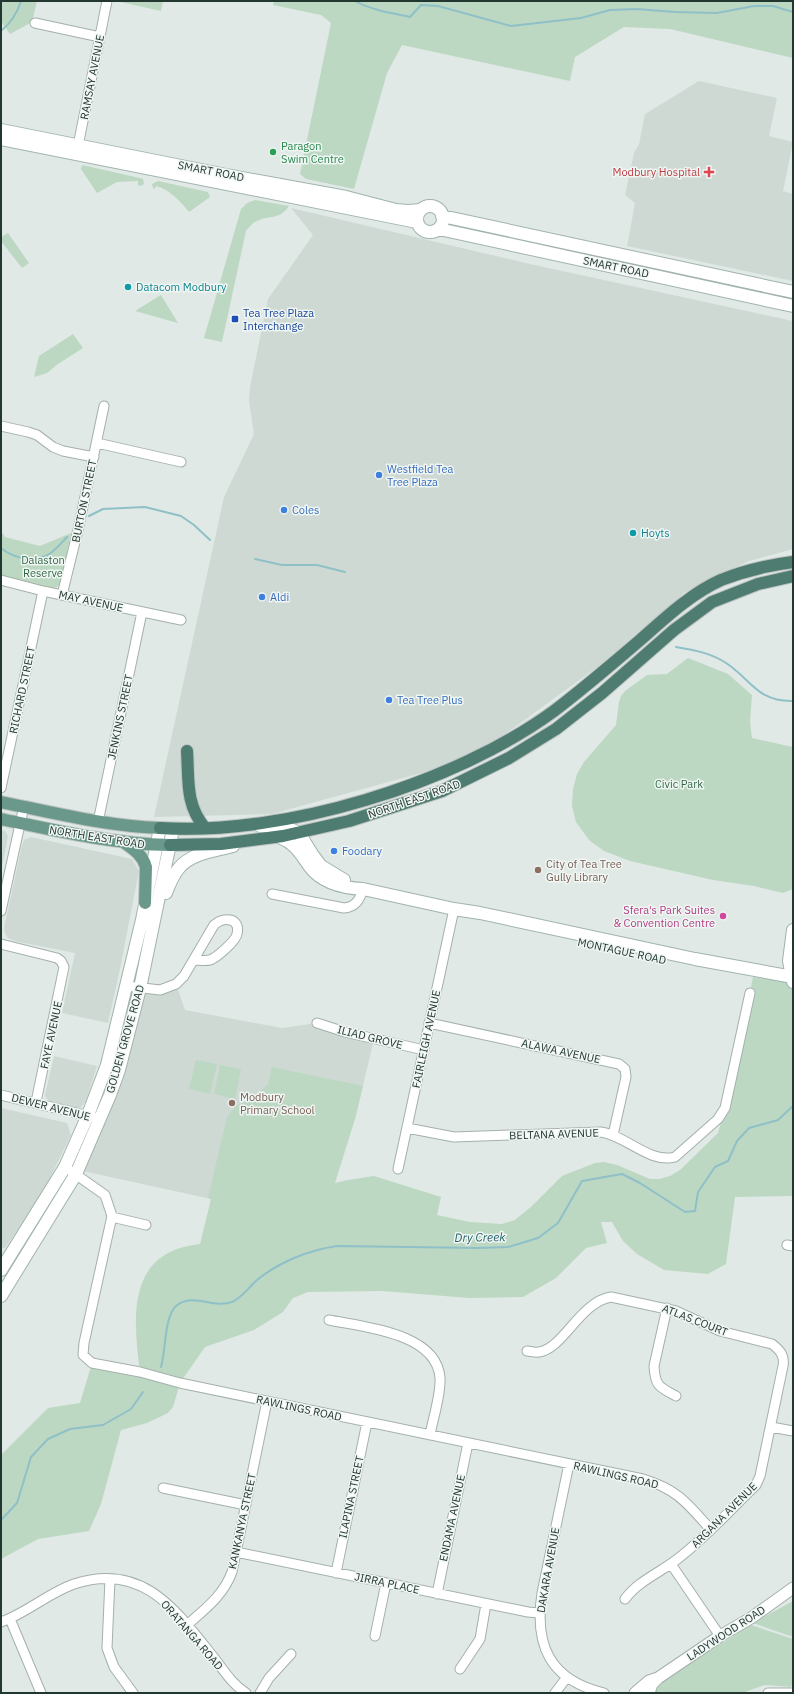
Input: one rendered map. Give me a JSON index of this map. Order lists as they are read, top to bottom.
{
  "streets": {
    "highway": ["NORTH EAST ROAD"],
    "main road": ["SMART ROAD", "MONTAGUE ROAD", "GOLDEN GROVE ROAD"],
    "street": [
      "RAMSAY AVENUE",
      "BURTON STREET",
      "MAY AVENUE",
      "RICHARD STREET",
      "JENKINS STREET",
      "FAYE AVENUE",
      "ILIAD GROVE",
      "FAIRLEIGH AVENUE",
      "ALAWA AVENUE",
      "DEWER AVENUE",
      "BELTANA AVENUE",
      "ATLAS COURT",
      "RAWLINGS ROAD",
      "ILAPINA STREET",
      "ARGANA AVENUE",
      "ENDAMA AVENUE",
      "KANKANYA STREET",
      "DAKARA AVENUE",
      "JIRRA PLACE",
      "LADYWOOD ROAD",
      "ORATANGA ROAD"
    ]
  },
  "crossings": [
    ["RAMSAY AVENUE", "SMART ROAD"],
    ["BURTON STREET", "MAY AVENUE"],
    ["MAY AVENUE", "RICHARD STREET"],
    ["MAY AVENUE", "JENKINS STREET"],
    ["JENKINS STREET", "NORTH EAST ROAD"],
    ["NORTH EAST ROAD", "MONTAGUE ROAD"],
    ["NORTH EAST ROAD", "GOLDEN GROVE ROAD"],
    ["MONTAGUE ROAD", "FAIRLEIGH AVENUE"],
    ["FAYE AVENUE", "DEWER AVENUE"],
    ["ILIAD GROVE", "FAIRLEIGH AVENUE"],
    ["GOLDEN GROVE ROAD", "DEWER AVENUE"],
    ["GOLDEN GROVE ROAD", "RAWLINGS ROAD"],
    ["FAIRLEIGH AVENUE", "ALAWA AVENUE"],
    ["FAIRLEIGH AVENUE", "BELTANA AVENUE"],
    ["ALAWA AVENUE", "BELTANA AVENUE"],
    ["ATLAS COURT", "ARGANA AVENUE"],
    ["RAWLINGS ROAD", "ILAPINA STREET"],
    ["RAWLINGS ROAD", "ARGANA AVENUE"],
    ["RAWLINGS ROAD", "ENDAMA AVENUE"],
    ["RAWLINGS ROAD", "KANKANYA STREET"],
    ["RAWLINGS ROAD", "DAKARA AVENUE"],
    ["ILAPINA STREET", "JIRRA PLACE"],
    ["ENDAMA AVENUE", "JIRRA PLACE"],
    ["KANKANYA STREET", "JIRRA PLACE"],
    ["KANKANYA STREET", "ORATANGA ROAD"],
    ["DAKARA AVENUE", "JIRRA PLACE"]
  ],
  "water": ["Dry Creek"],
  "parks": ["Dalaston Reserve", "Civic Park"],
  "places": {
    "other": [
      "Paragon Swim Centre",
      "Datacom Modbury",
      "Westfield Tea Tree Plaza",
      "Coles",
      "Hoyts",
      "Aldi",
      "Tea Tree Plus",
      "Foodary",
      "City of Tea Tree Gully Library",
      "Sfera's Park Suites & Convention Centre",
      "Modbury Primary School"
    ],
    "health": ["Modbury Hospital"],
    "transit": ["Tea Tree Plaza Interchange"]
  }
}
